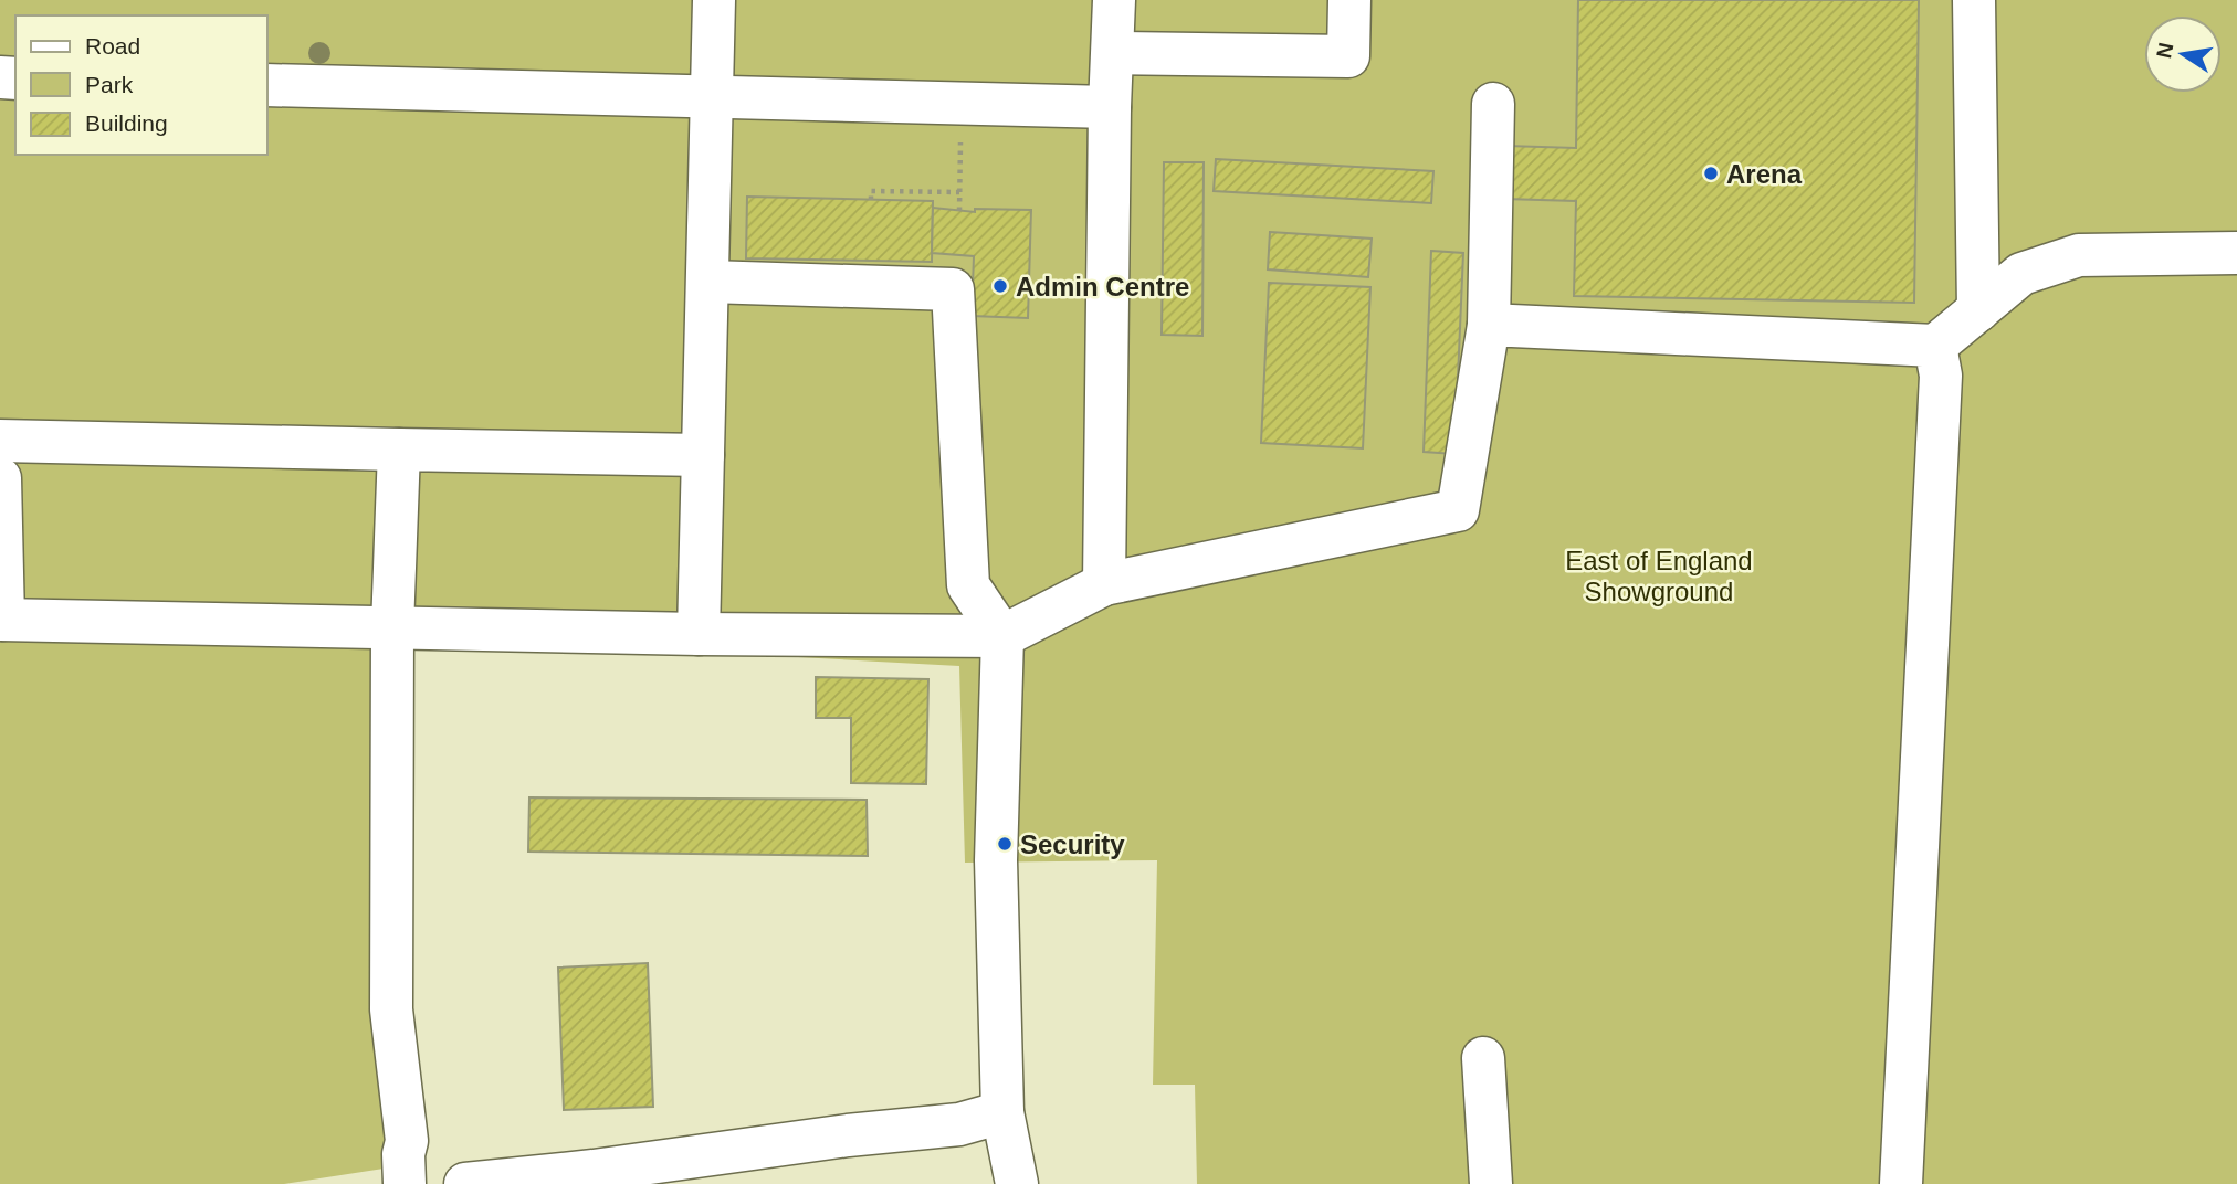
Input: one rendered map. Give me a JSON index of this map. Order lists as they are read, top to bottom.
{
  "parks": ["East of England Showground"],
  "places": ["Arena", "Admin Centre", "Security"],
  "legend": ["Road", "Park", "Building"],
  "north": "left"
}
